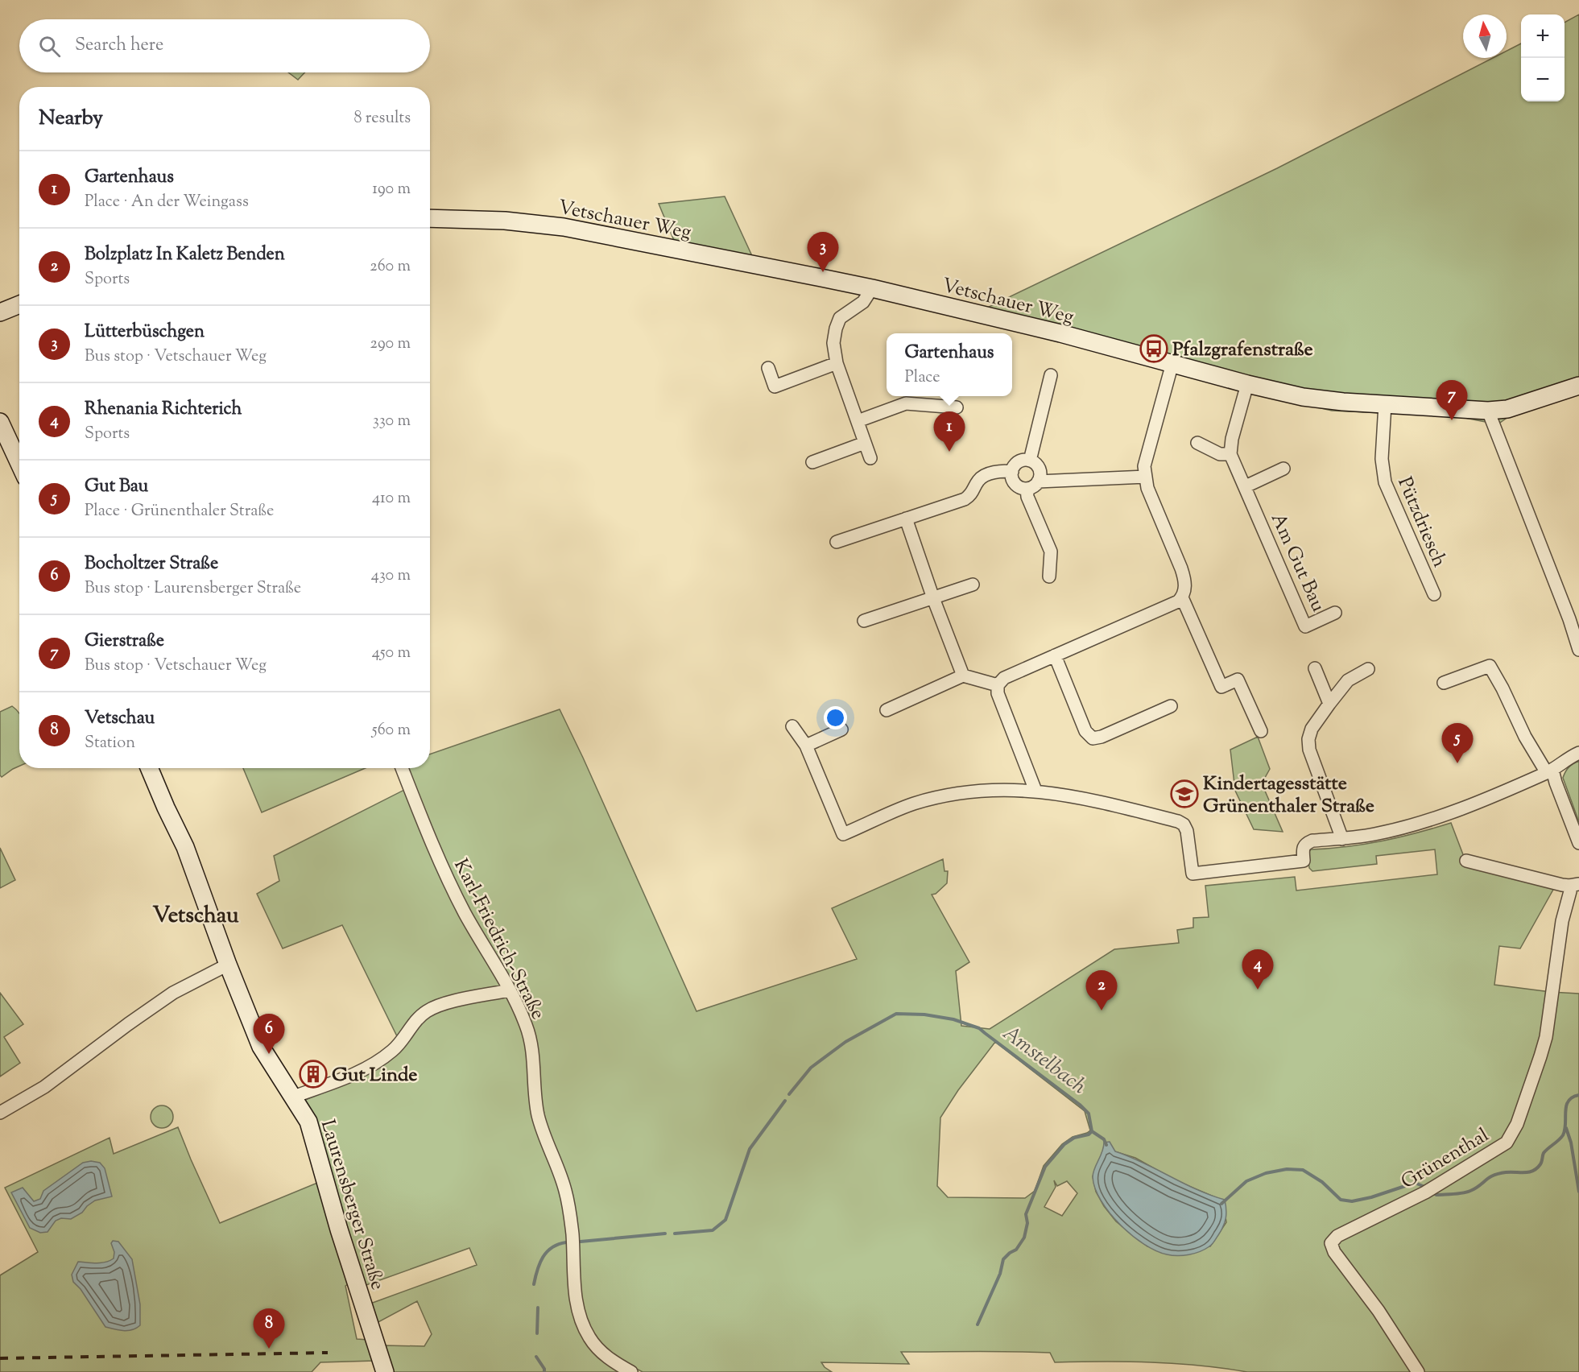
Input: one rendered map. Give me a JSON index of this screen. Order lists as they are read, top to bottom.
{
  "streets": {
    "street": [
      "Vetschauer Weg",
      "Pützdriesch",
      "Am Gut Bau",
      "Karl-Friedrich-Straße",
      "Grünenthal",
      "Laurensberger Straße"
    ]
  },
  "crossings": [
    ["Vetschauer Weg", "Pützdriesch"]
  ],
  "districts": ["Vetschau"],
  "water": ["Amstelbach"],
  "places": {
    "bus stop": ["Pfalzgrafenstraße"],
    "school or university": ["Kindertagesstätte Grünenthaler Straße"],
    "building": ["Gut Linde"]
  },
  "north": "top",
  "page": {
    "map_buttons": ["+", "−"],
    "search": "Search here",
    "heading": ["Nearby", "8 results"],
    "list": [
      {
        "mark": "1",
        "name": "Gartenhaus",
        "note": "Place · An der Weingass",
        "value": "190 m"
      },
      {
        "mark": "2",
        "name": "Bolzplatz In Kaletz Benden",
        "note": "Sports",
        "value": "260 m"
      },
      {
        "mark": "3",
        "name": "Lütterbüschgen",
        "note": "Bus stop · Vetschauer Weg",
        "value": "290 m"
      },
      {
        "mark": "4",
        "name": "Rhenania Richterich",
        "note": "Sports",
        "value": "330 m"
      },
      {
        "mark": "5",
        "name": "Gut Bau",
        "note": "Place · Grünenthaler Straße",
        "value": "410 m"
      },
      {
        "mark": "6",
        "name": "Bocholtzer Straße",
        "note": "Bus stop · Laurensberger Straße",
        "value": "430 m"
      },
      {
        "mark": "7",
        "name": "Gierstraße",
        "note": "Bus stop · Vetschauer Weg",
        "value": "450 m"
      },
      {
        "mark": "8",
        "name": "Vetschau",
        "note": "Station",
        "value": "560 m"
      }
    ],
    "pins": [
      "3",
      "7",
      "1",
      "5",
      "4",
      "2",
      "6",
      "8"
    ],
    "popup": ["Gartenhaus", "Place"]
  }
}
